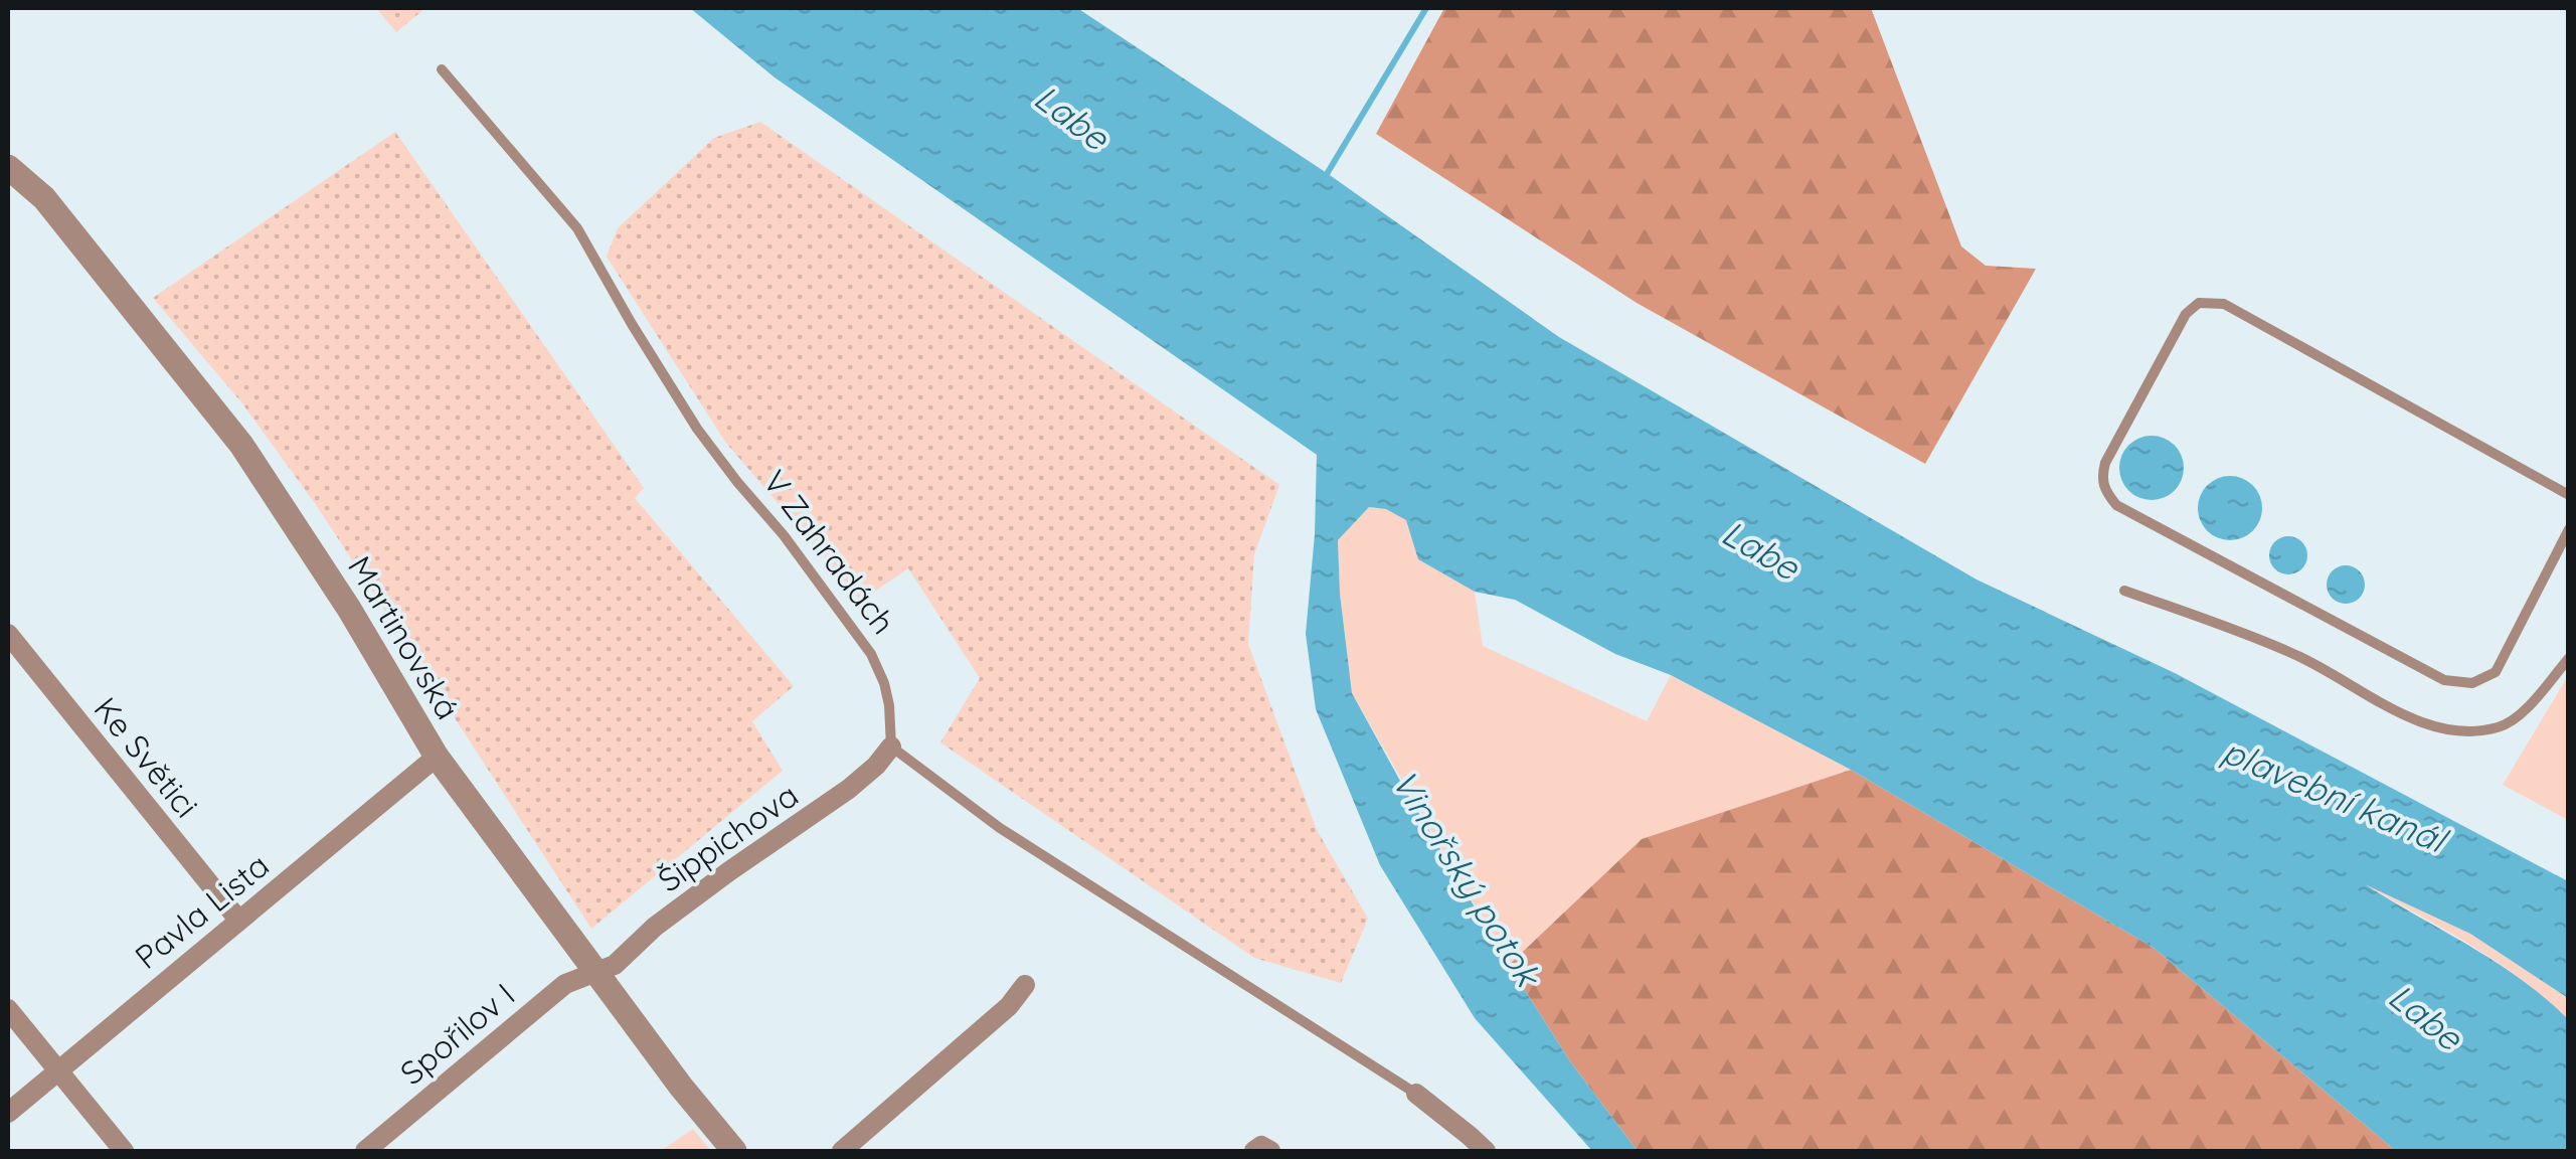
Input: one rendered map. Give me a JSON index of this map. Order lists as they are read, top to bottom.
{
  "streets": {
    "street": [
      "Martinovská",
      "Ke Světici",
      "Šippichova",
      "Pavla Lista",
      "Spořilov I"
    ],
    "lane": ["V Zahradách"]
  },
  "crossings": [
    ["V Zahradách", "Šippichova"],
    ["Martinovská", "Šippichova"],
    ["Martinovská", "Pavla Lista"],
    ["Martinovská", "Spořilov I"],
    ["Ke Světici", "Pavla Lista"],
    ["Šippichova", "Spořilov I"]
  ],
  "water": ["Labe", "plavební kanál", "Vinořský potok"]
}
